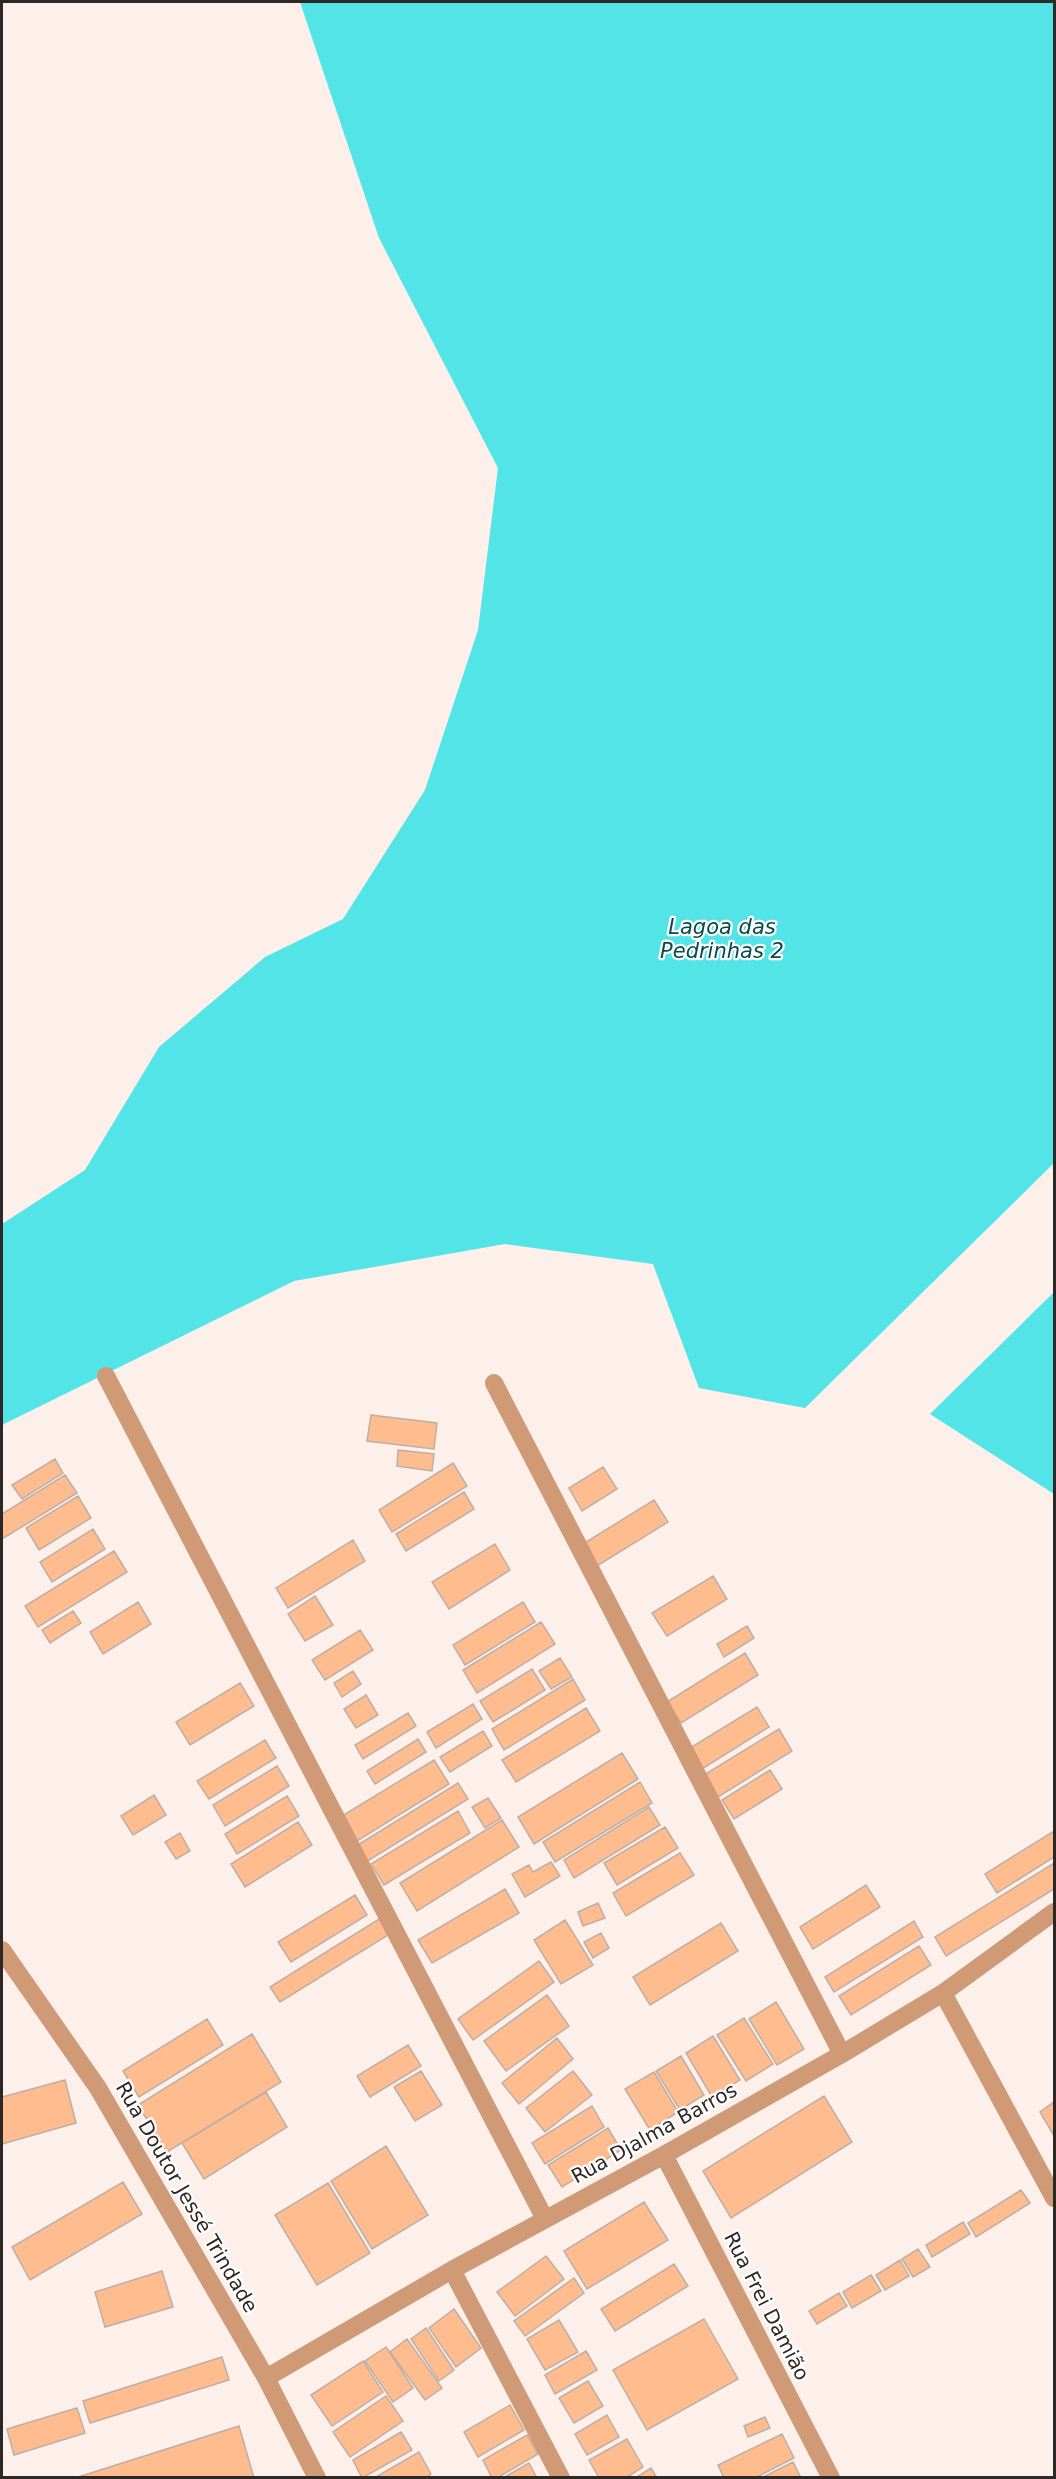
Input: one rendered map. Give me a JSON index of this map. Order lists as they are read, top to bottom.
{
  "streets": {
    "street": ["Rua Djalma Barros", "Rua Doutor Jessé Trindade", "Rua Frei Damião"]
  },
  "crossings": [
    ["Rua Djalma Barros", "Rua Doutor Jessé Trindade"],
    ["Rua Djalma Barros", "Rua Frei Damião"]
  ],
  "water": ["Lagoa das Pedrinhas 2"]
}
